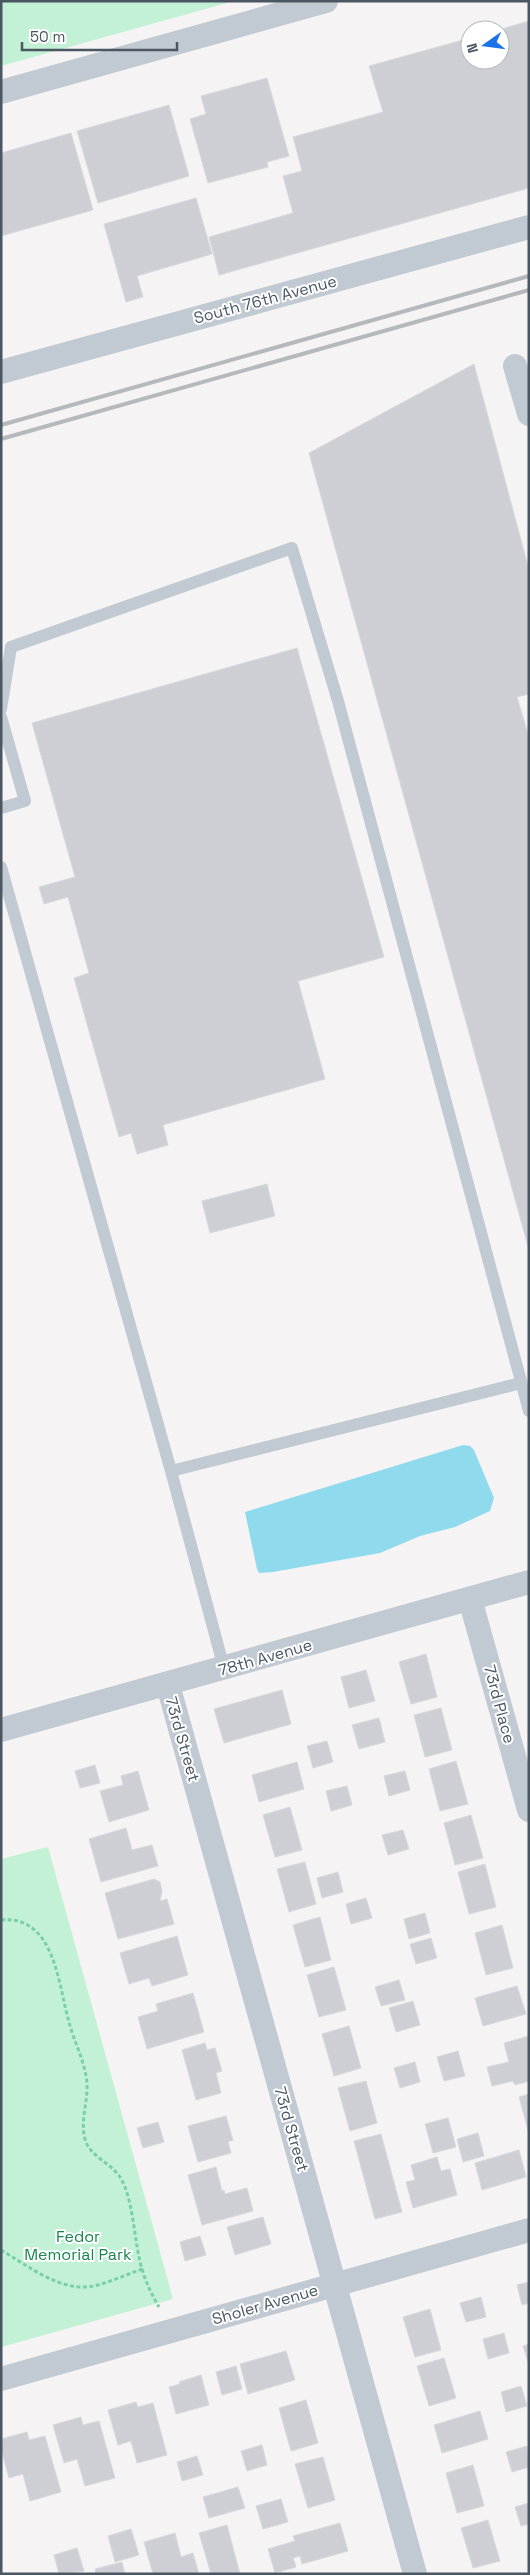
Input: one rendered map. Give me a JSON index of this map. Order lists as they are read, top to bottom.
{
  "streets": {
    "street": [
      "South 76th Avenue",
      "78th Avenue",
      "73rd Place",
      "73rd Street",
      "Sholer Avenue"
    ]
  },
  "crossings": [
    ["78th Avenue", "73rd Place"],
    ["78th Avenue", "73rd Street"],
    ["73rd Street", "Sholer Avenue"]
  ],
  "parks": ["Fedor Memorial Park"],
  "scale_bar": "50 m",
  "north": "left"
}
